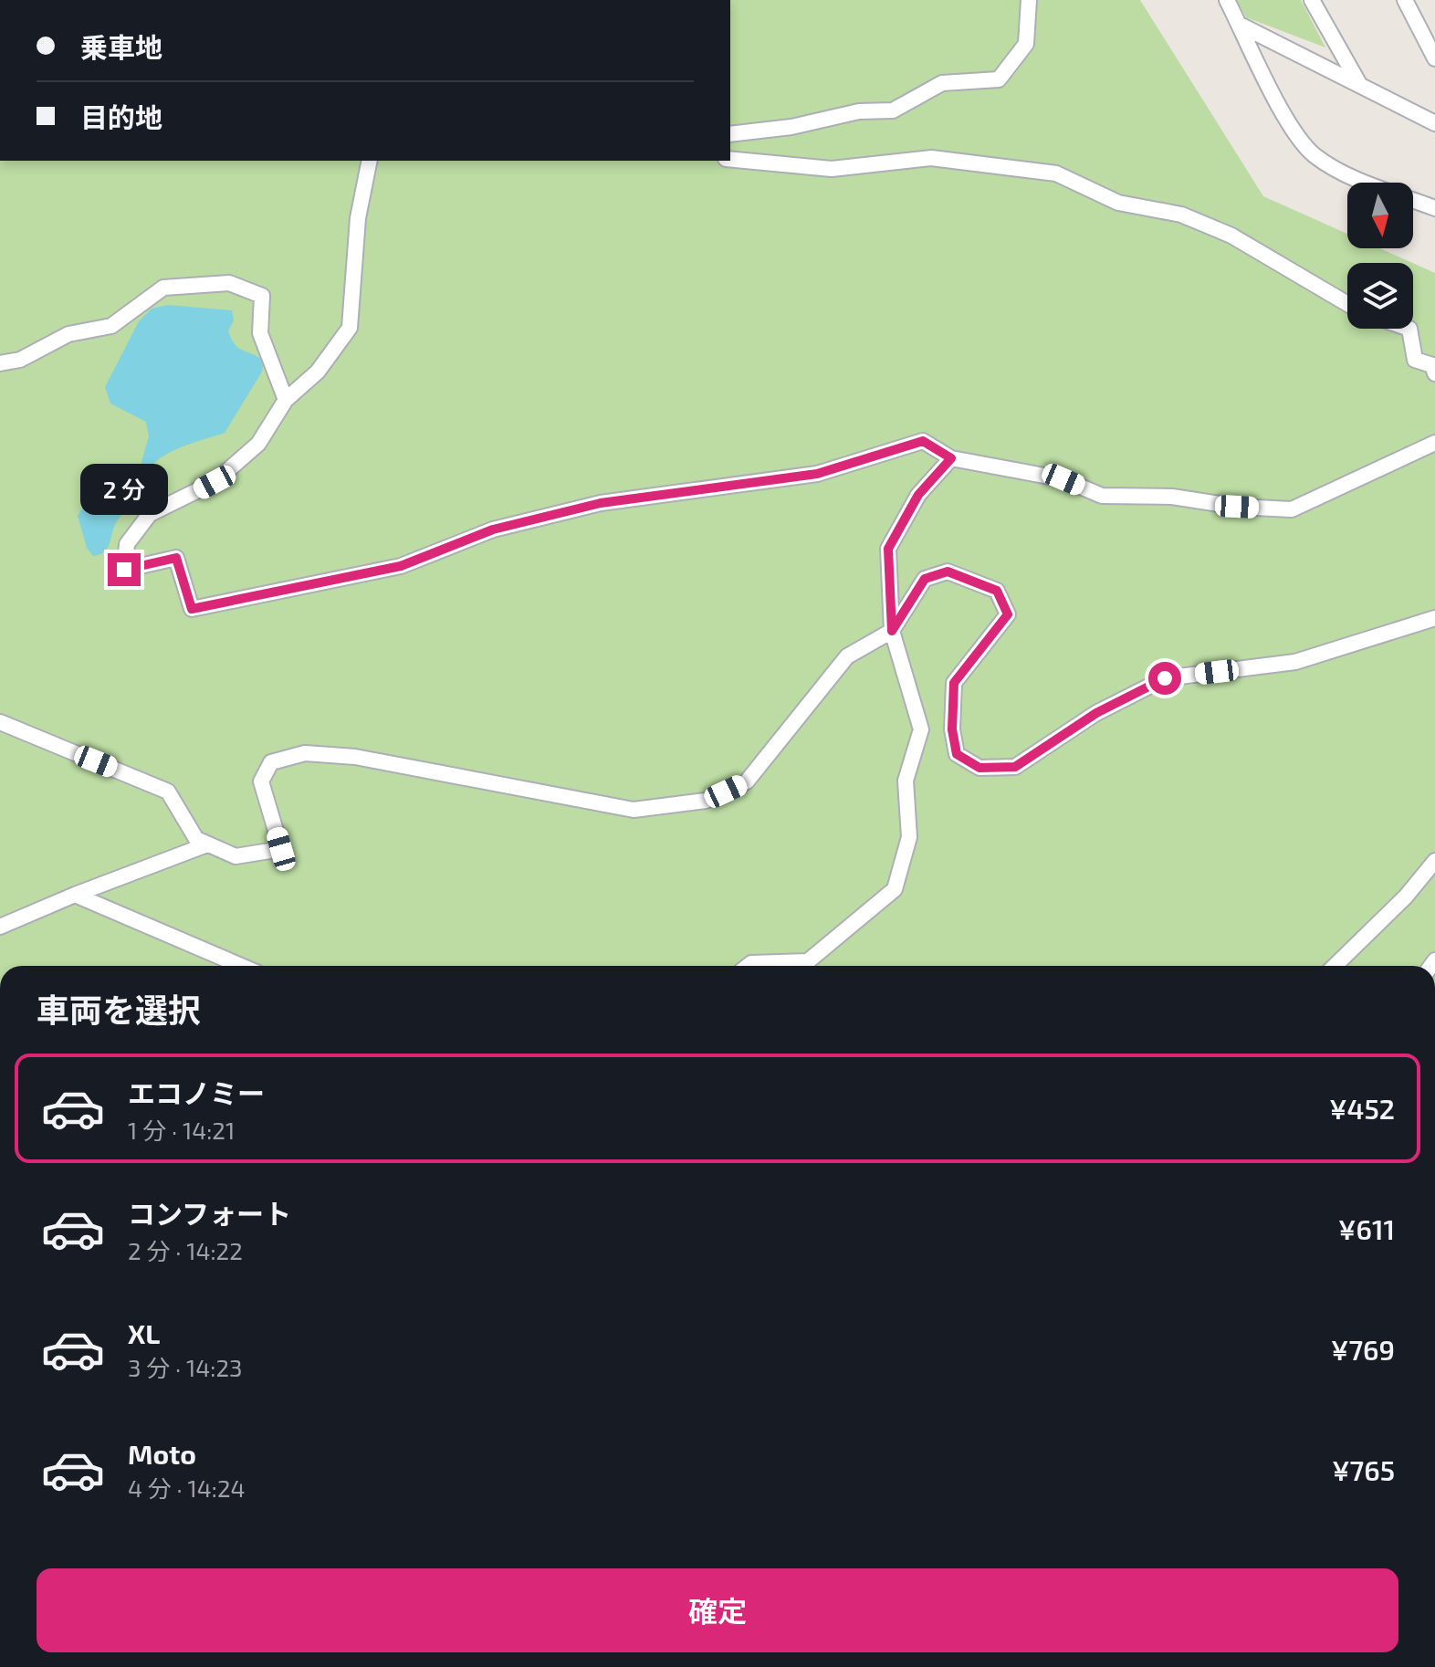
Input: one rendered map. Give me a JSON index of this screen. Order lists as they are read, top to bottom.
{
  "north": "bottom",
  "page": {
    "banner": ["乗車地", "目的地"],
    "bubble": "2 分",
    "heading": "車両を選択",
    "list": [
      {
        "name": "エコノミー",
        "note": "1 分 · 14:21",
        "value": "¥452"
      },
      {
        "name": "コンフォート",
        "note": "2 分 · 14:22",
        "value": "¥611"
      },
      {
        "name": "XL",
        "note": "3 分 · 14:23",
        "value": "¥769"
      },
      {
        "name": "Moto",
        "note": "4 分 · 14:24",
        "value": "¥765"
      }
    ],
    "buttons": "確定"
  }
}
